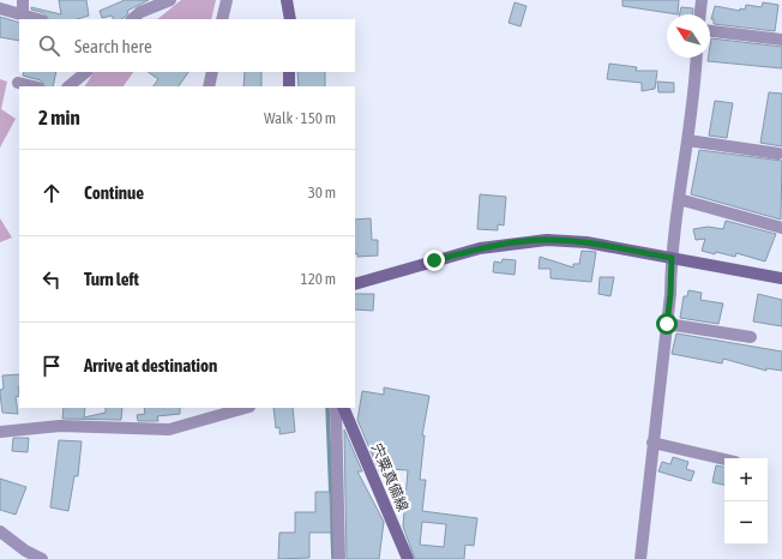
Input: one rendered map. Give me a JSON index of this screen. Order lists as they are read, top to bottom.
{
  "streets": {
    "street": ["宍粟真備線"]
  },
  "north": "top left",
  "page": {
    "search": "Search here",
    "heading": ["2 min", "Walk · 150 m"],
    "list": [
      ["Continue", "30 m"],
      ["Turn left", "120 m"],
      "Arrive at destination"
    ],
    "map_buttons": ["+", "−"]
  }
}
